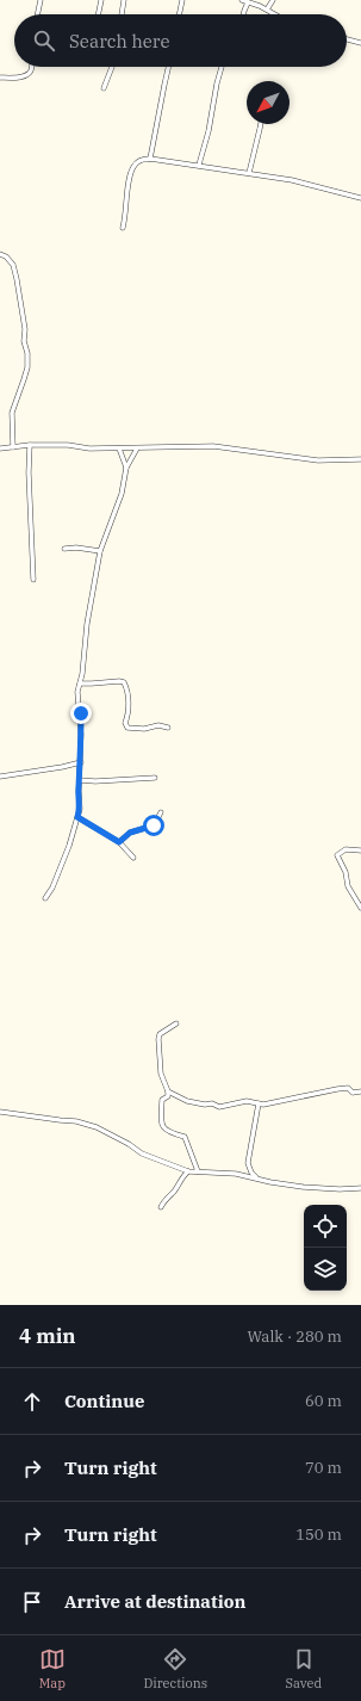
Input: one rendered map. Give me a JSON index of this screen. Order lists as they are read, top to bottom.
{
  "north": "bottom left",
  "page": {
    "search": "Search here",
    "heading": ["4 min", "Walk · 280 m"],
    "list": [
      ["Continue", "60 m"],
      ["Turn right", "70 m"],
      ["Turn right", "150 m"],
      "Arrive at destination"
    ],
    "nav": ["Map", "Directions", "Saved"]
  }
}
